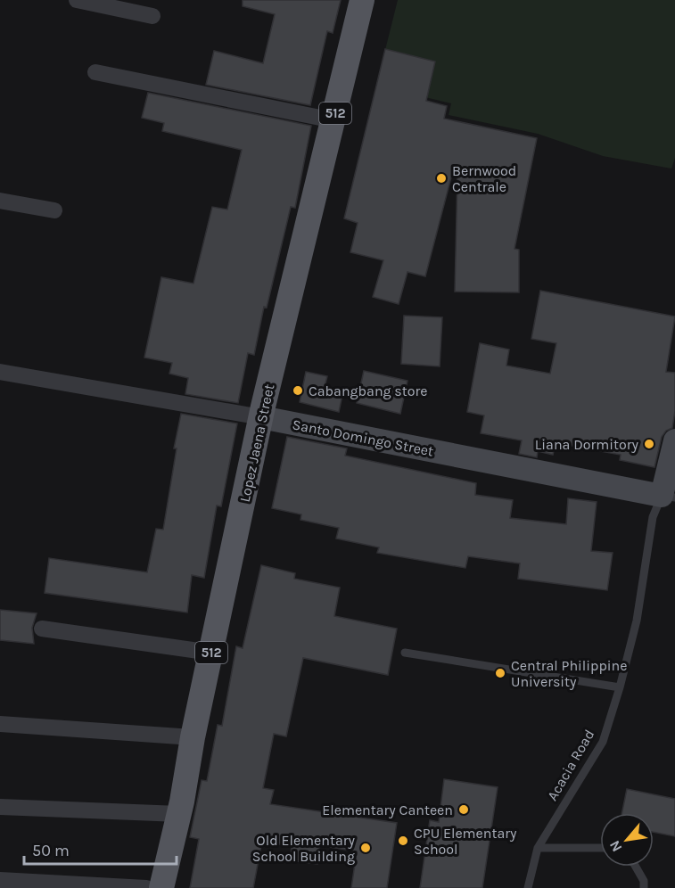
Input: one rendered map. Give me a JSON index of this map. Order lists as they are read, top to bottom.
{
  "streets": {
    "main road": ["512", "Lopez Jaena Street"],
    "street": ["Santo Domingo Street"],
    "lane": ["Acacia Road"]
  },
  "crossings": [
    ["Santo Domingo Street", "Lopez Jaena Street"],
    ["Santo Domingo Street", "Acacia Road"]
  ],
  "places": [
    "Bernwood Centrale",
    "Cabangbang store",
    "Liana Dormitory",
    "Central Philippine University",
    "Elementary Canteen",
    "CPU Elementary School",
    "Old Elementary School Building"
  ],
  "scale_bar": "50 m",
  "north": "bottom left"
}
